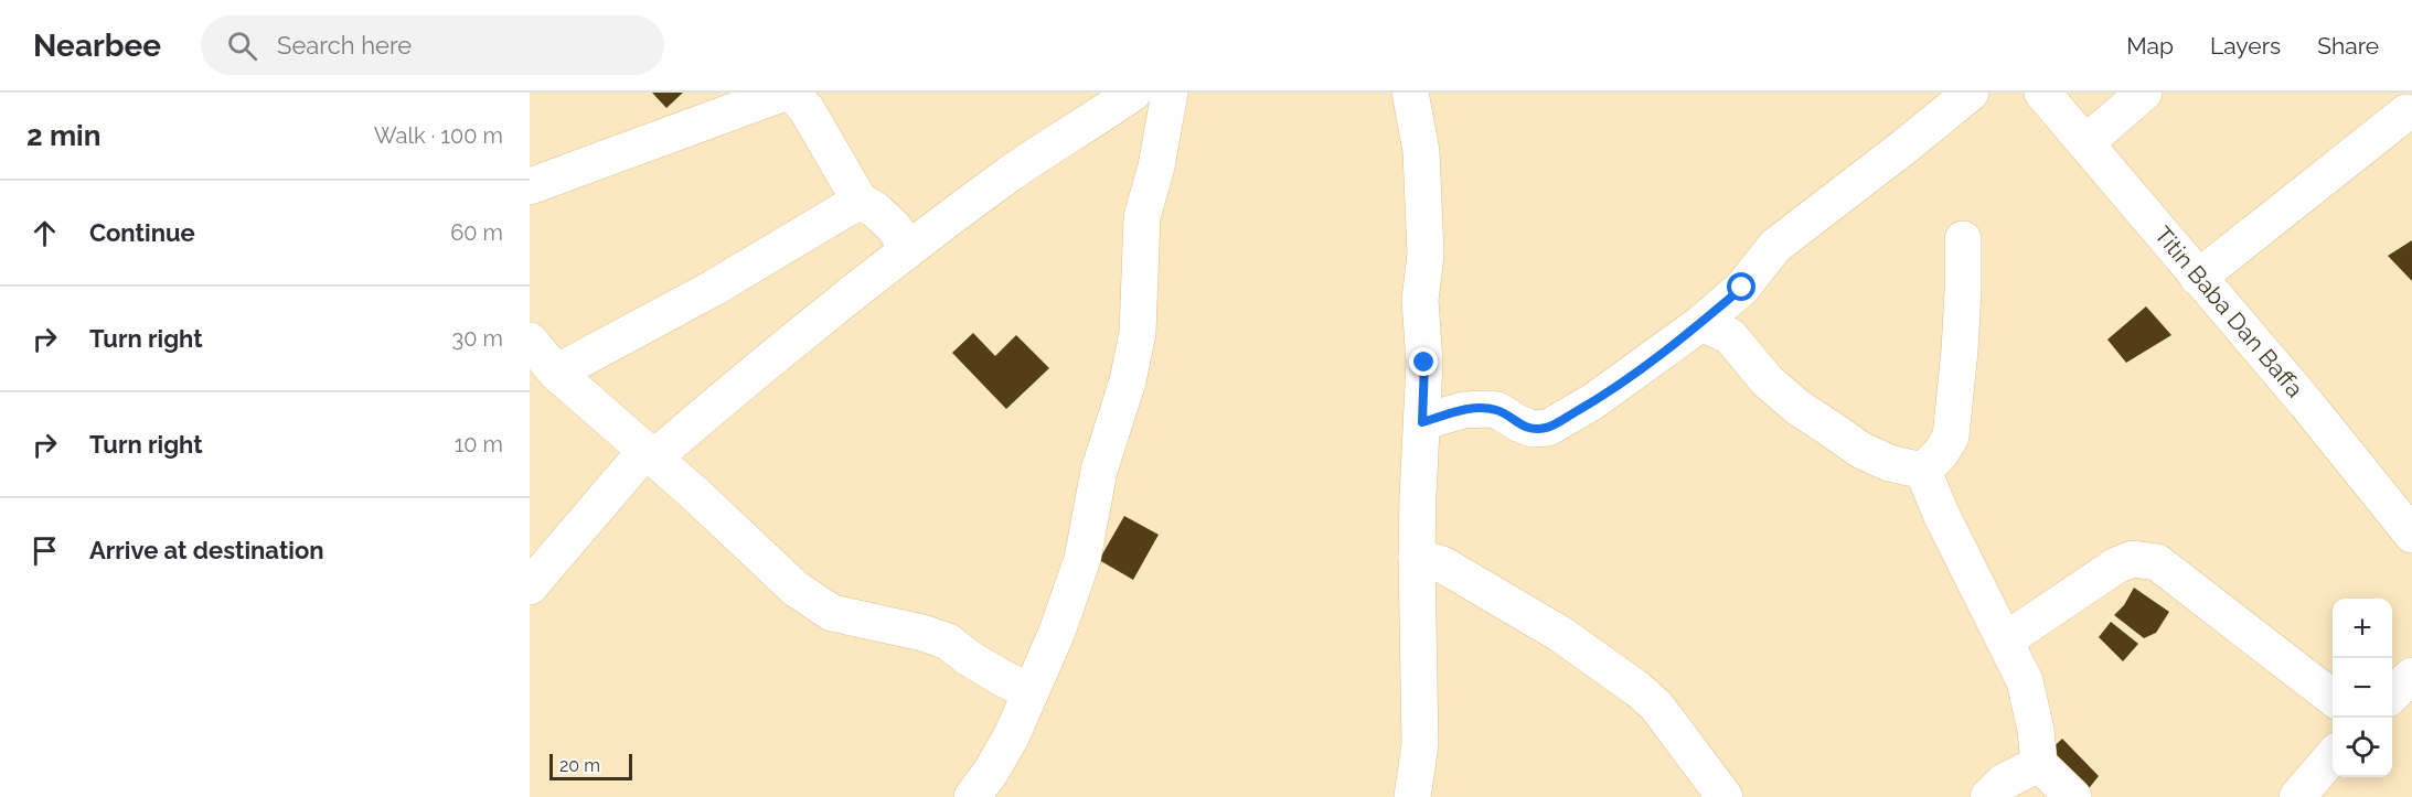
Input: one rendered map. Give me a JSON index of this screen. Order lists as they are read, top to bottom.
{
  "streets": {
    "street": ["Titin Baba Dan Baffa"]
  },
  "scale_bar": "20 m",
  "page": {
    "header": "Nearbee",
    "search": "Search here",
    "nav": ["Map", "Layers", "Share"],
    "heading": ["2 min", "Walk · 100 m"],
    "list": [
      ["Continue", "60 m"],
      ["Turn right", "30 m"],
      ["Turn right", "10 m"],
      "Arrive at destination"
    ],
    "map_buttons": ["+", "−"],
    "scale": "20 m"
  }
}
